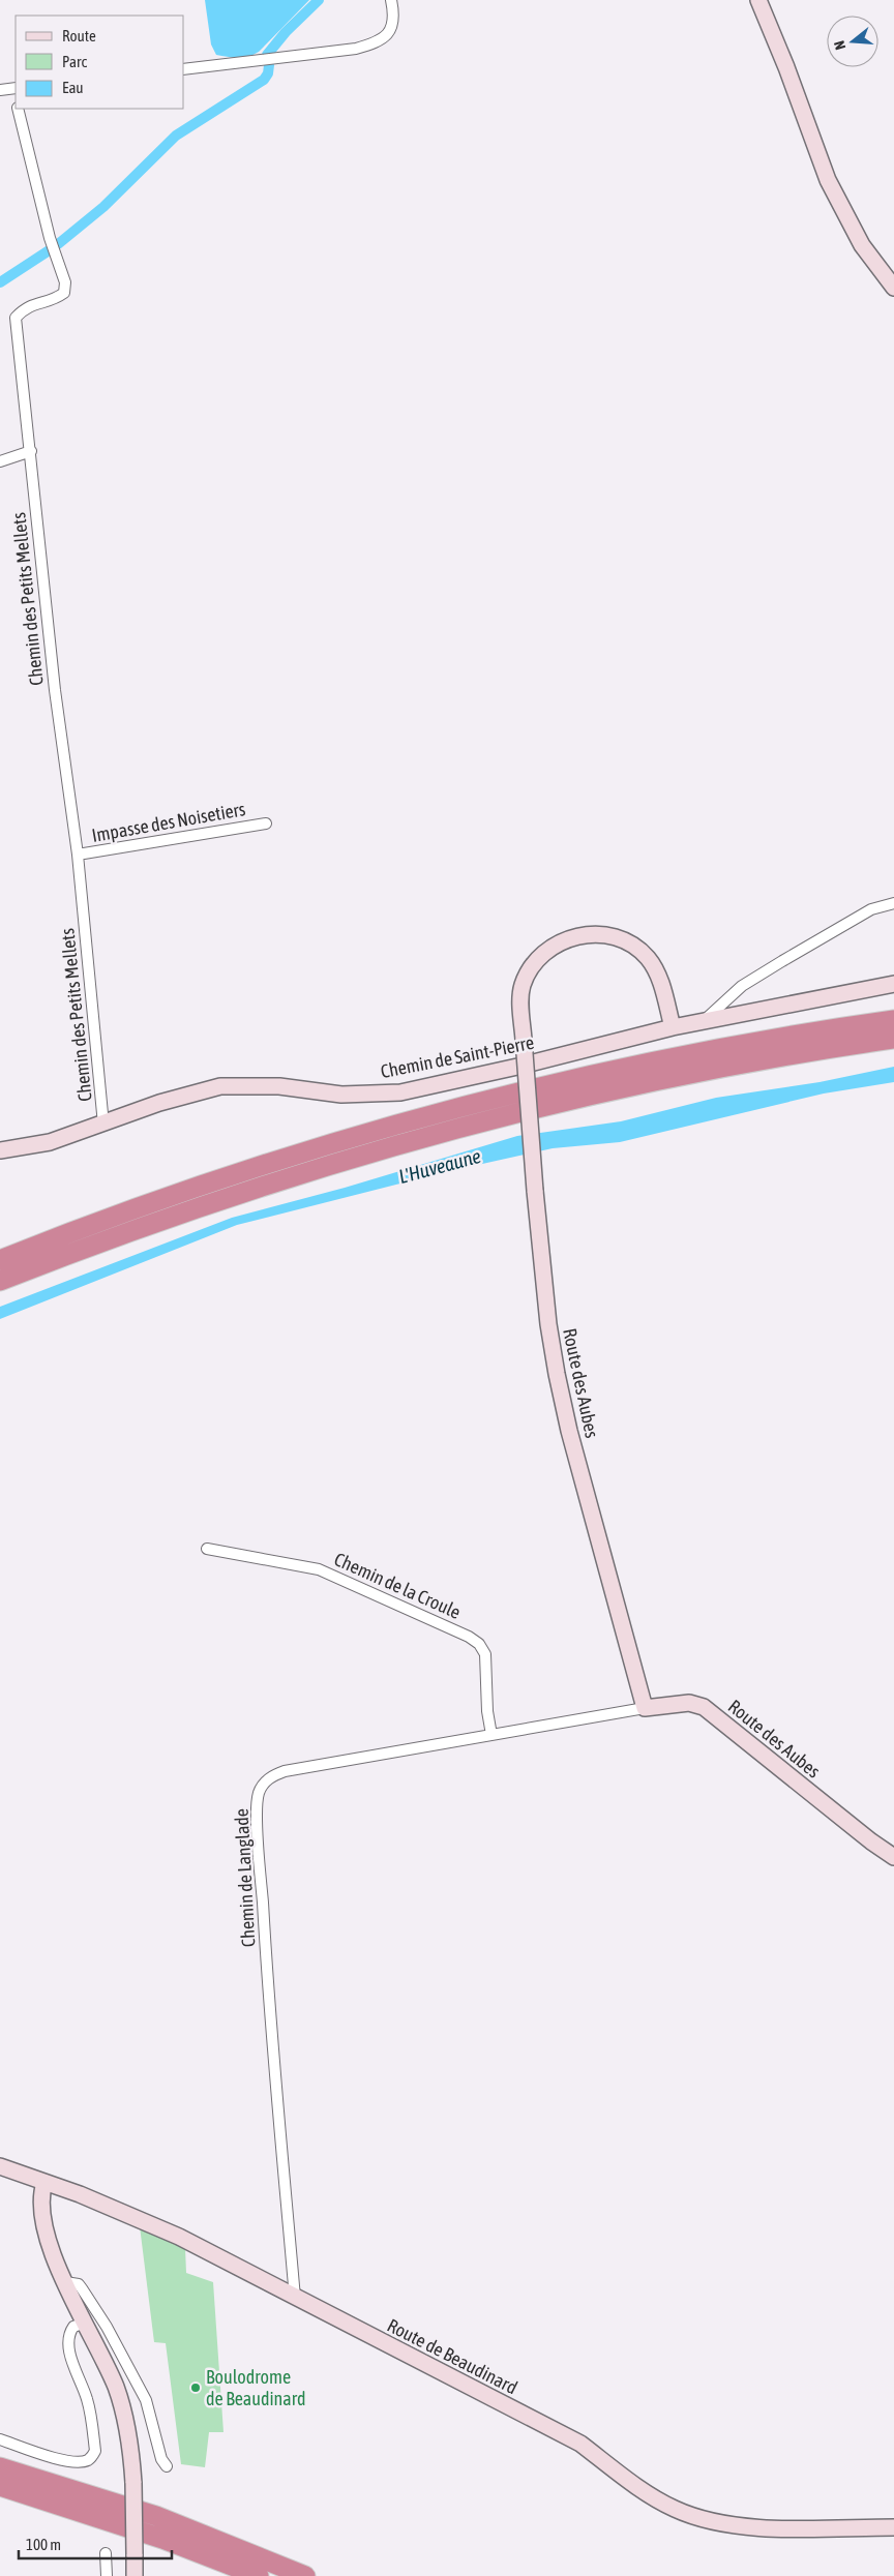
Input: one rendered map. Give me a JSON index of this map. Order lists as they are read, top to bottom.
{
  "streets": {
    "street": [
      "Chemin des Petits Mellets",
      "Impasse des Noisetiers",
      "Chemin de Saint-Pierre",
      "Route des Aubes",
      "Chemin de la Croule",
      "Chemin de Langlade",
      "Route de Beaudinard"
    ]
  },
  "crossings": [
    ["Chemin des Petits Mellets", "Impasse des Noisetiers"],
    ["Chemin des Petits Mellets", "Chemin de Saint-Pierre"],
    ["Chemin de Saint-Pierre", "Route des Aubes"],
    ["Route des Aubes", "Chemin de Langlade"],
    ["Chemin de la Croule", "Chemin de Langlade"],
    ["Chemin de Langlade", "Route de Beaudinard"]
  ],
  "water": ["L'Huveaune"],
  "places": ["Boulodrome de Beaudinard"],
  "legend": ["Route", "Parc", "Eau"],
  "scale_bar": "100 m",
  "north": "left"
}
